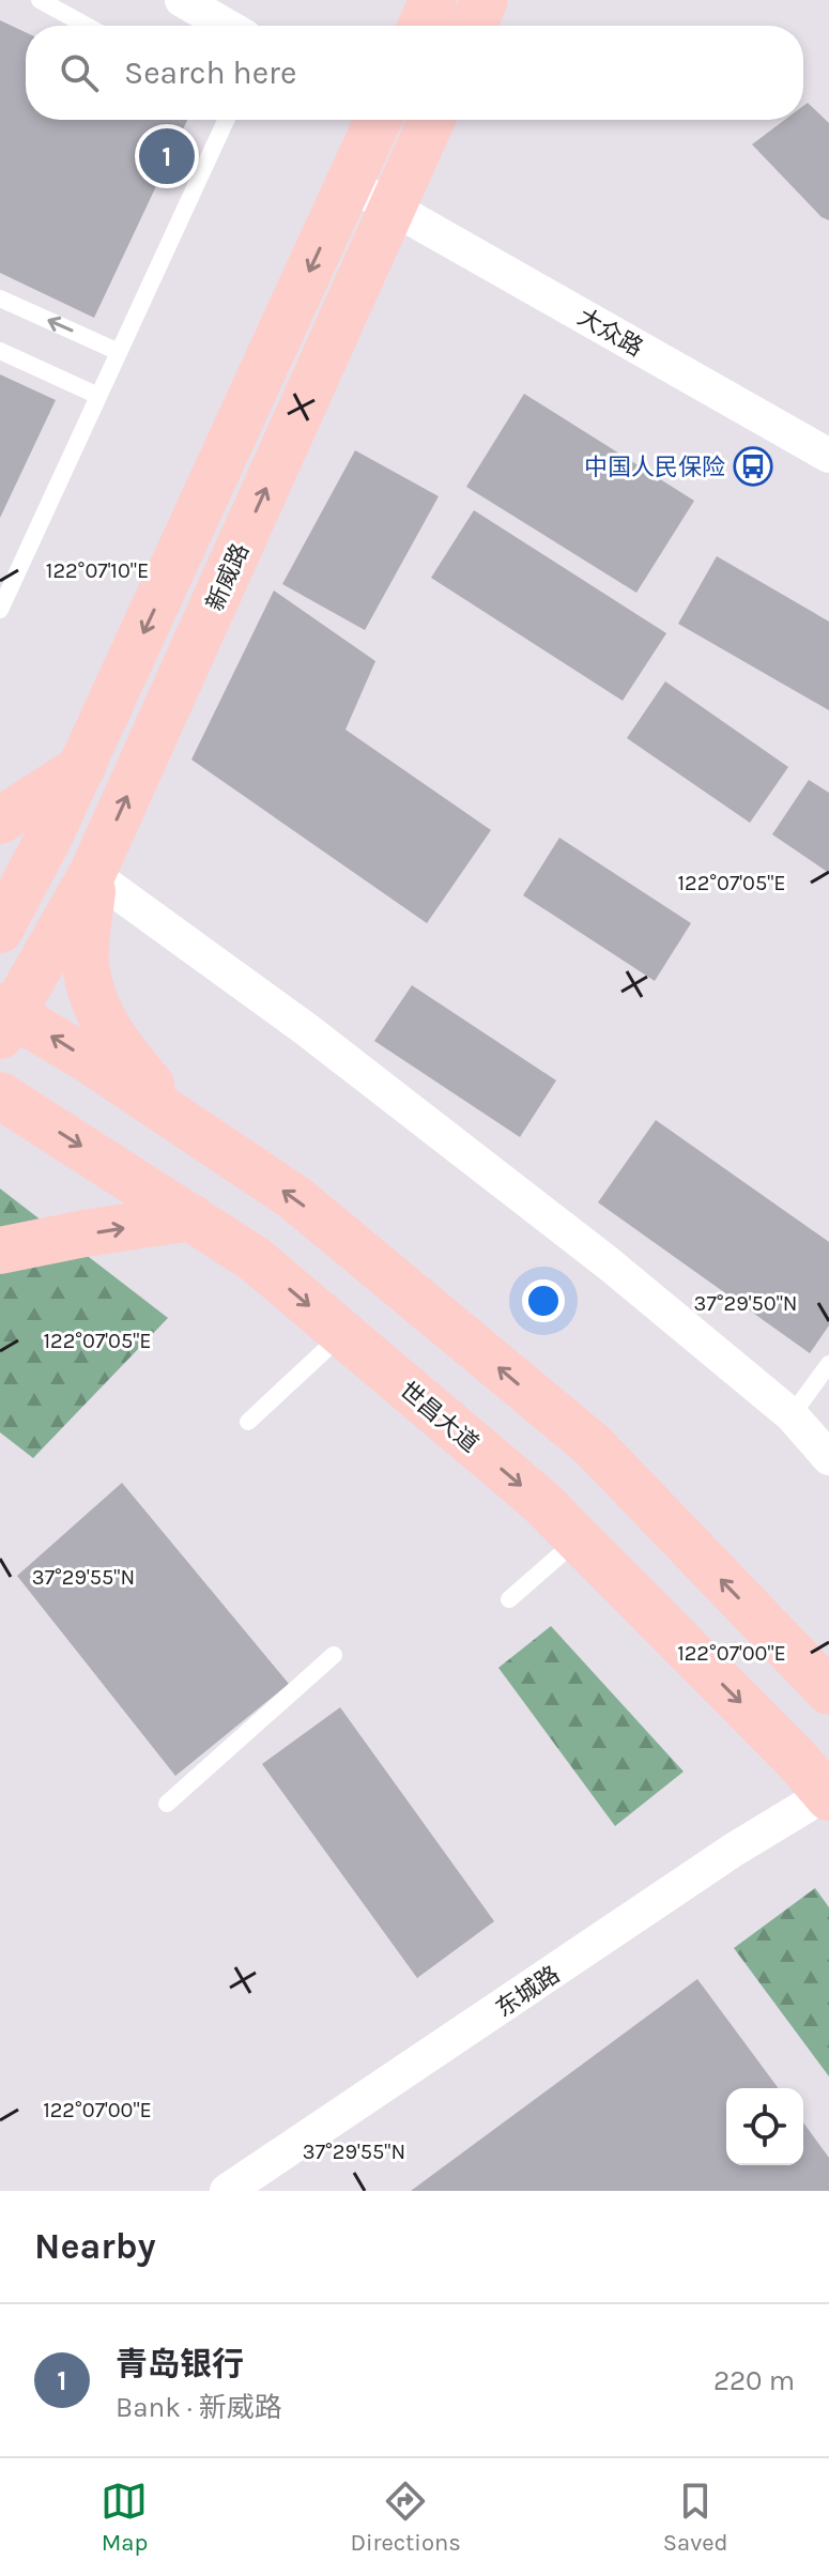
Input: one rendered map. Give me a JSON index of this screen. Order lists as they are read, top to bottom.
{
  "streets": {
    "main road": ["新威路", "世昌大道"],
    "street": ["大众路", "东城路"]
  },
  "crossings": [
    ["大众路", "新威路"],
    ["世昌大道", "东城路"]
  ],
  "places": {
    "bus stop": ["中国人民保险"]
  },
  "page": {
    "search": "Search here",
    "pins": "1",
    "heading": "Nearby",
    "list": [
      {
        "mark": "1",
        "name": "青岛银行",
        "note": "Bank · 新威路",
        "value": "220 m"
      }
    ],
    "nav": ["Map", "Directions", "Saved"]
  },
  "coordinates": [
    "122°07'10\"E",
    "122°07'05\"E",
    "37°29'50\"N",
    "37°29'55\"N",
    "122°07'00\"E"
  ]
}
